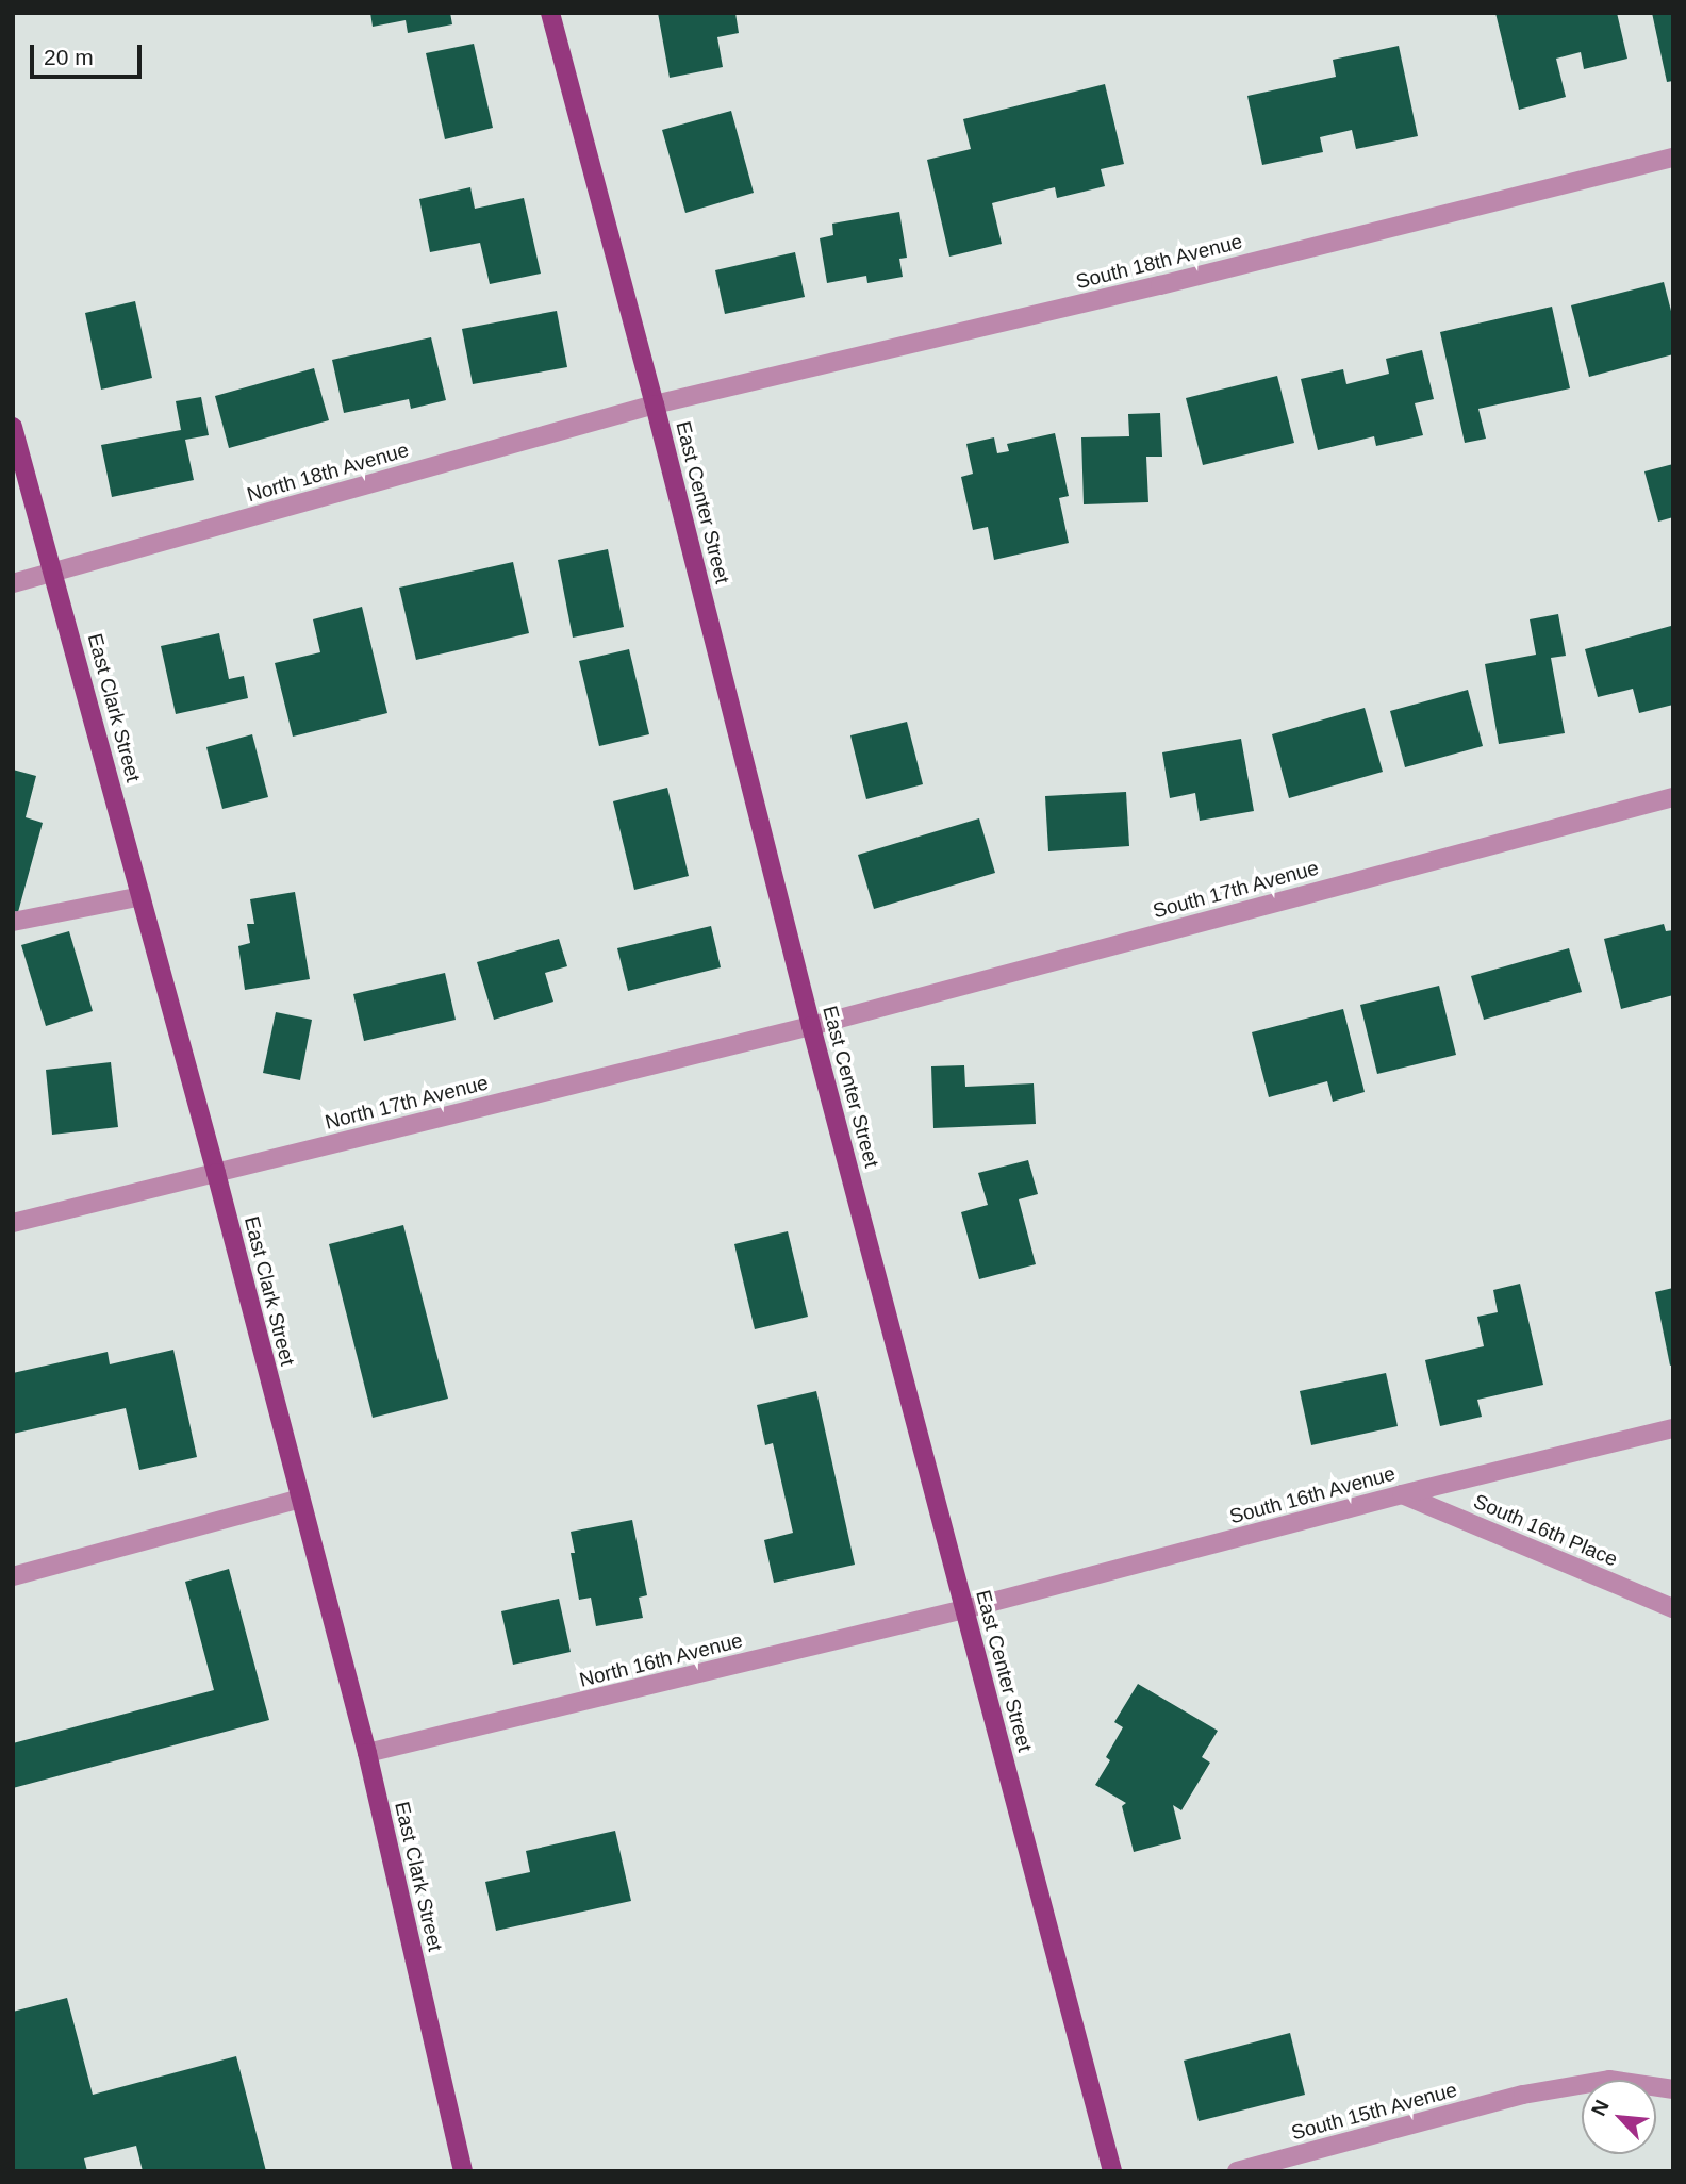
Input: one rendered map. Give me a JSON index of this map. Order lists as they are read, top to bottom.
{
  "streets": {
    "main road": ["East Center Street", "East Clark Street"],
    "street": [
      "South 18th Avenue",
      "North 18th Avenue",
      "South 17th Avenue",
      "North 17th Avenue",
      "South 16th Avenue",
      "South 16th Place",
      "North 16th Avenue",
      "South 15th Avenue"
    ]
  },
  "crossings": [
    ["South 18th Avenue", "North 18th Avenue"],
    ["South 18th Avenue", "East Center Street"],
    ["North 18th Avenue", "East Center Street"],
    ["North 18th Avenue", "East Clark Street"],
    ["East Center Street", "South 17th Avenue"],
    ["East Center Street", "North 17th Avenue"],
    ["East Center Street", "South 16th Avenue"],
    ["East Center Street", "North 16th Avenue"],
    ["East Clark Street", "North 17th Avenue"],
    ["East Clark Street", "North 16th Avenue"],
    ["South 17th Avenue", "North 17th Avenue"],
    ["South 16th Avenue", "South 16th Place"],
    ["South 16th Avenue", "North 16th Avenue"]
  ],
  "scale_bar": "20 m",
  "north": "top left"
}
